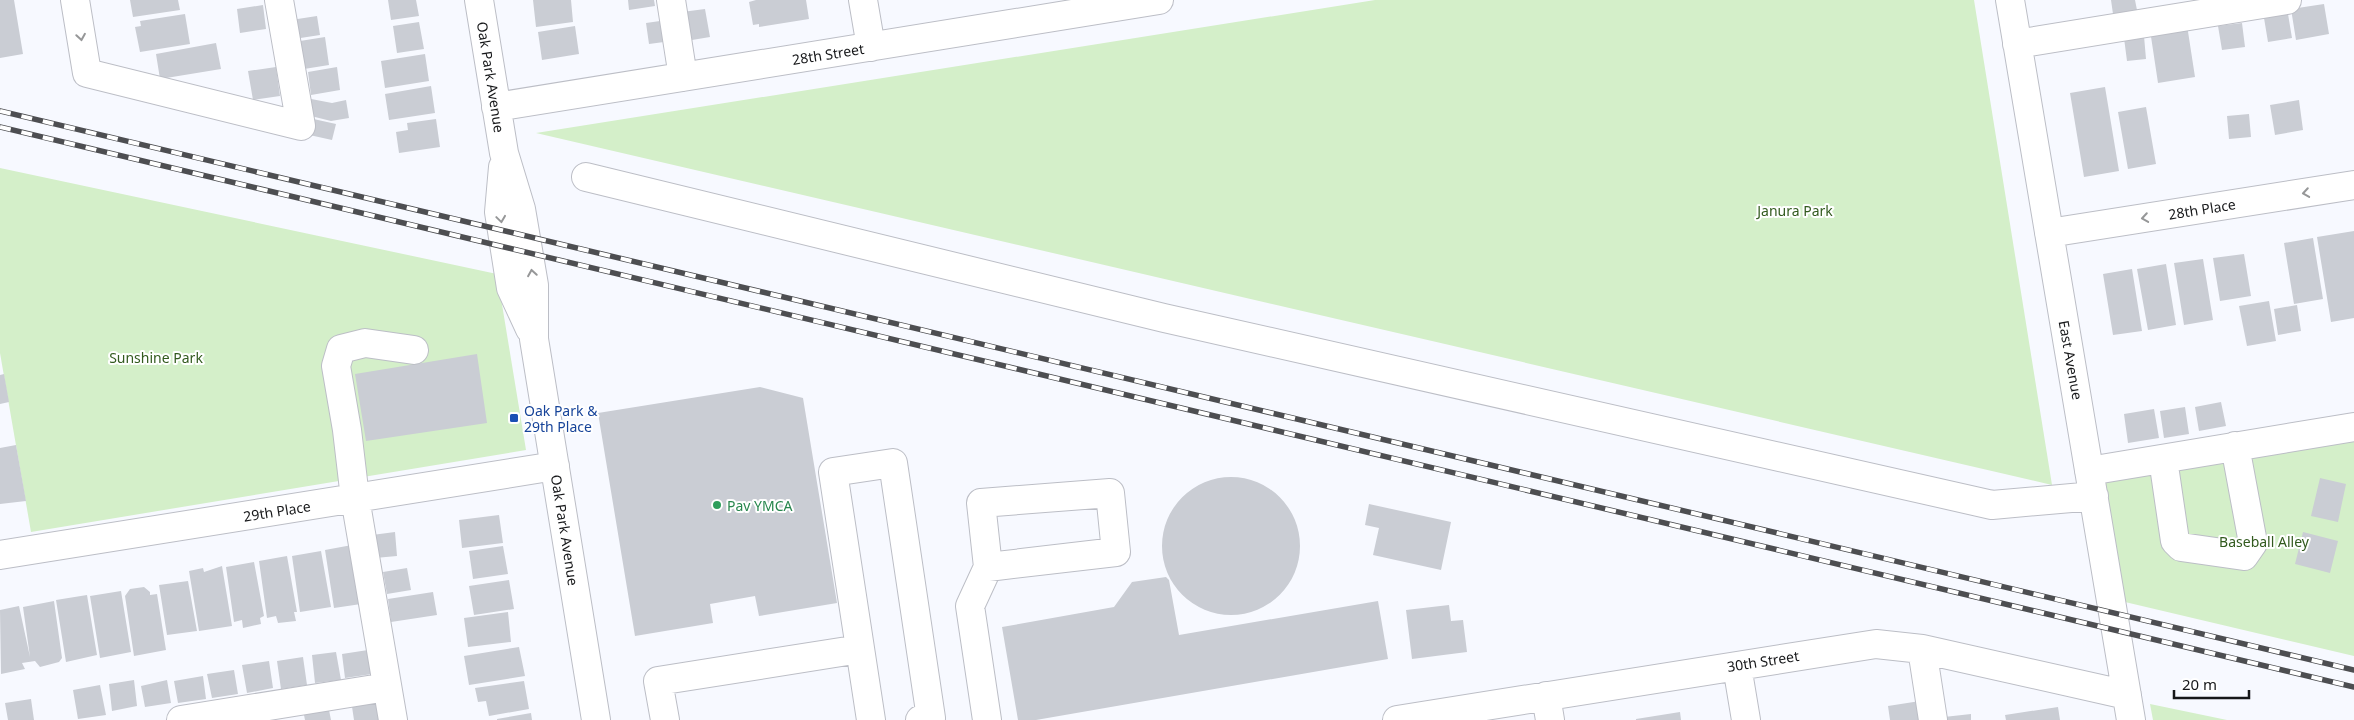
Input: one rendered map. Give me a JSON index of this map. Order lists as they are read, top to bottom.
{
  "streets": {
    "street": [
      "28th Street",
      "Oak Park Avenue",
      "28th Place",
      "East Avenue",
      "29th Place",
      "30th Street"
    ]
  },
  "crossings": [
    ["28th Street", "Oak Park Avenue"],
    ["Oak Park Avenue", "29th Place"],
    ["28th Place", "East Avenue"],
    ["East Avenue", "30th Street"]
  ],
  "parks": ["Janura Park", "Sunshine Park", "Baseball Alley"],
  "places": {
    "transit": ["Oak Park & 29th Place"],
    "other": ["Pav YMCA"]
  },
  "scale_bar": "20 m"
}
